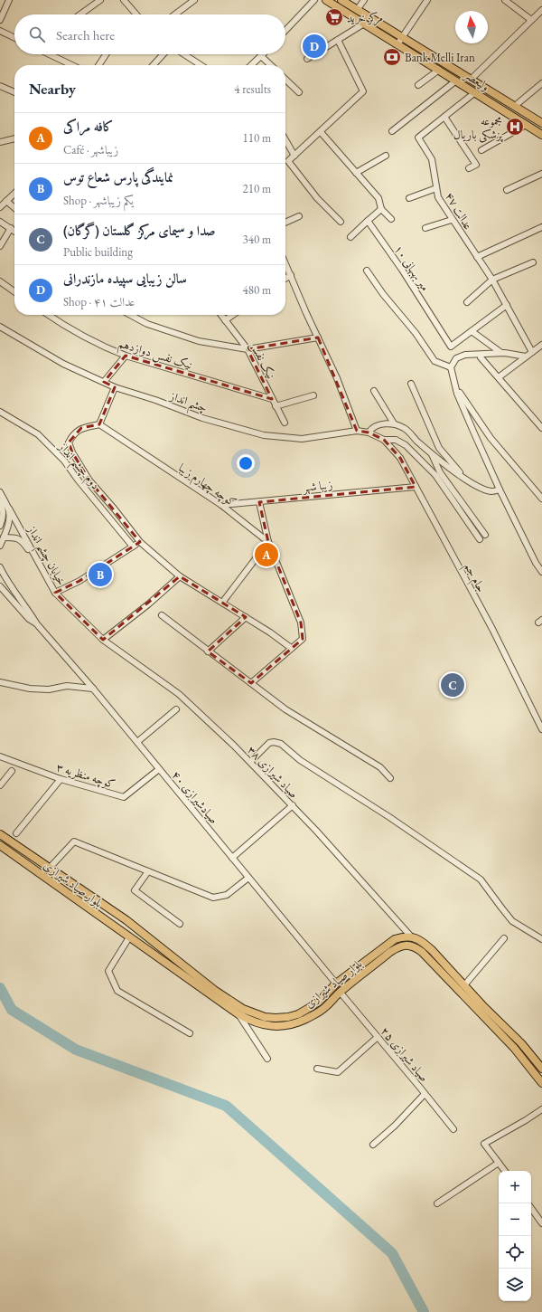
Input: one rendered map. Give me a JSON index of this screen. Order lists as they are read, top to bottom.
{
  "streets": {
    "main road": ["ولیعصر", "بلوار صیاد شیرازی"],
    "street": [
      "عدالت ۴۷",
      "۱۰ میر بهبهانی",
      "نیک نفس دوازدهم",
      "نیک نفس",
      "چشم انداز",
      "دوم چشم انداز",
      "کوچه چهارم زیبا",
      "زیبا شهر",
      "خیابان چشم انداز",
      "جام جم",
      "صیاد شیرازی ۳۸",
      "کوچه منظریه ۳",
      "۴۰ صیادشیرازی",
      "صیاد شیرازی ۲۵"
    ]
  },
  "crossings": [
    ["ولیعصر", "عدالت ۴۷"],
    ["نیک نفس دوازدهم", "نیک نفس"],
    ["چشم انداز", "جام جم"],
    ["کوچه چهارم زیبا", "زیبا شهر"],
    ["زیبا شهر", "جام جم"],
    ["خیابان چشم انداز", "صیاد شیرازی ۳۸"],
    ["صیاد شیرازی ۳۸", "بلوار صیاد شیرازی"],
    ["کوچه منظریه ۳", "۴۰ صیادشیرازی"],
    ["۴۰ صیادشیرازی", "بلوار صیاد شیرازی"],
    ["بلوار صیاد شیرازی", "صیاد شیرازی ۲۵"]
  ],
  "places": {
    "supermarket": ["مرکز خرید"],
    "bank": ["Bank Melli Iran"],
    "hospital": ["مجموعه پزشکی باریال"]
  },
  "north": "top",
  "page": {
    "search": "Search here",
    "pins": [
      "D",
      "A",
      "B",
      "C"
    ],
    "heading": ["Nearby", "4 results"],
    "list": [
      {
        "mark": "A",
        "name": "کافه مراکی",
        "note": "Café · زیباشهر",
        "value": "110 m"
      },
      {
        "mark": "B",
        "name": "نمایندگی پارس شعاع توس",
        "note": "Shop · یکم زیباشهر",
        "value": "210 m"
      },
      {
        "mark": "C",
        "name": "صدا و سیمای مرکز گلستان (گرگان)",
        "note": "Public building",
        "value": "340 m"
      },
      {
        "mark": "D",
        "name": "سالن زیبایی سپیده مازندرانی",
        "note": "Shop · عدالت ۴۱",
        "value": "480 m"
      }
    ],
    "map_buttons": ["+", "−"]
  }
}
